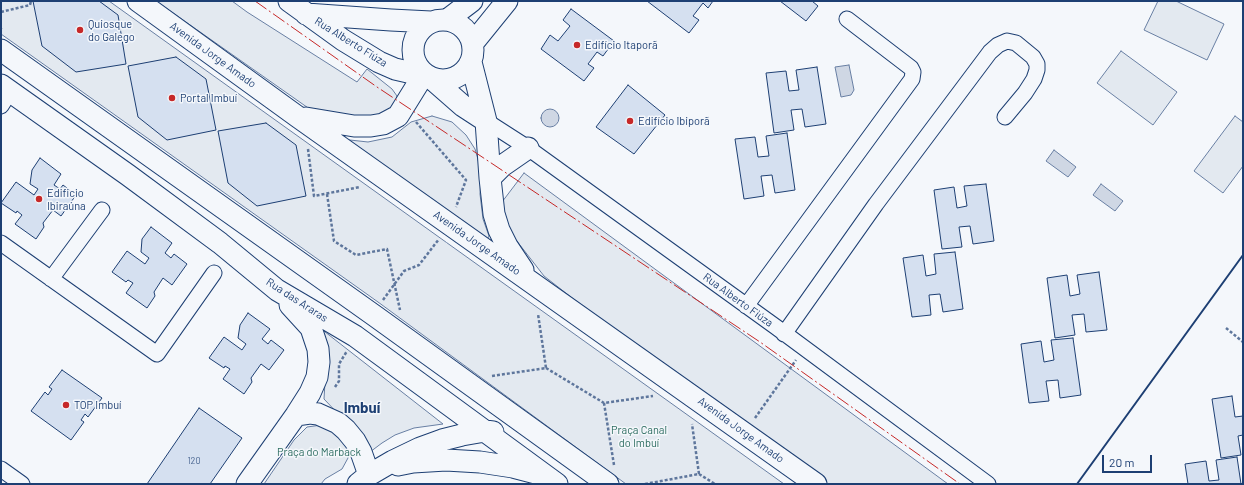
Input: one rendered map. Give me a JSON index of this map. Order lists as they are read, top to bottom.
{
  "streets": {
    "main road": ["Rua Alberto Fiúza", "Avenida Jorge Amado", "Rua das Araras"]
  },
  "districts": ["Imbuí"],
  "parks": ["Praça Canal do Imbuí", "Praça do Marback"],
  "places": [
    "Quiosque do Galego",
    "Edifício Itaporã",
    "Portal Imbuí",
    "Edifício Ibiporã",
    "Edificio Ibiraúna",
    "TOP Imbuí"
  ],
  "house_numbers": ["120"],
  "scale_bar": "20 m"
}
